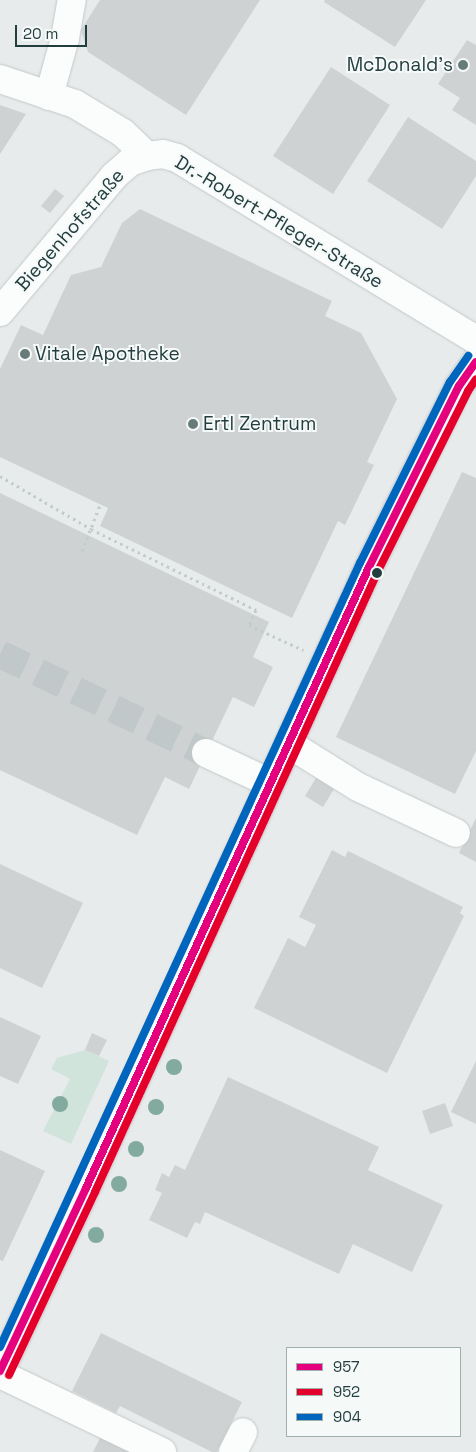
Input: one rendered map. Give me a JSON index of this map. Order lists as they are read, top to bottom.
{
  "streets": {
    "street": ["Dr.-Robert-Pfleger-Straße", "Biegenhofstraße"]
  },
  "crossings": [
    ["Dr.-Robert-Pfleger-Straße", "Biegenhofstraße"]
  ],
  "places": ["McDonald's", "Vitale Apotheke", "Ertl Zentrum"],
  "lines": ["transit line 904", "transit line 957", "transit line 952"],
  "legend": ["957", "952", "904"],
  "scale_bar": "20 m"
}
